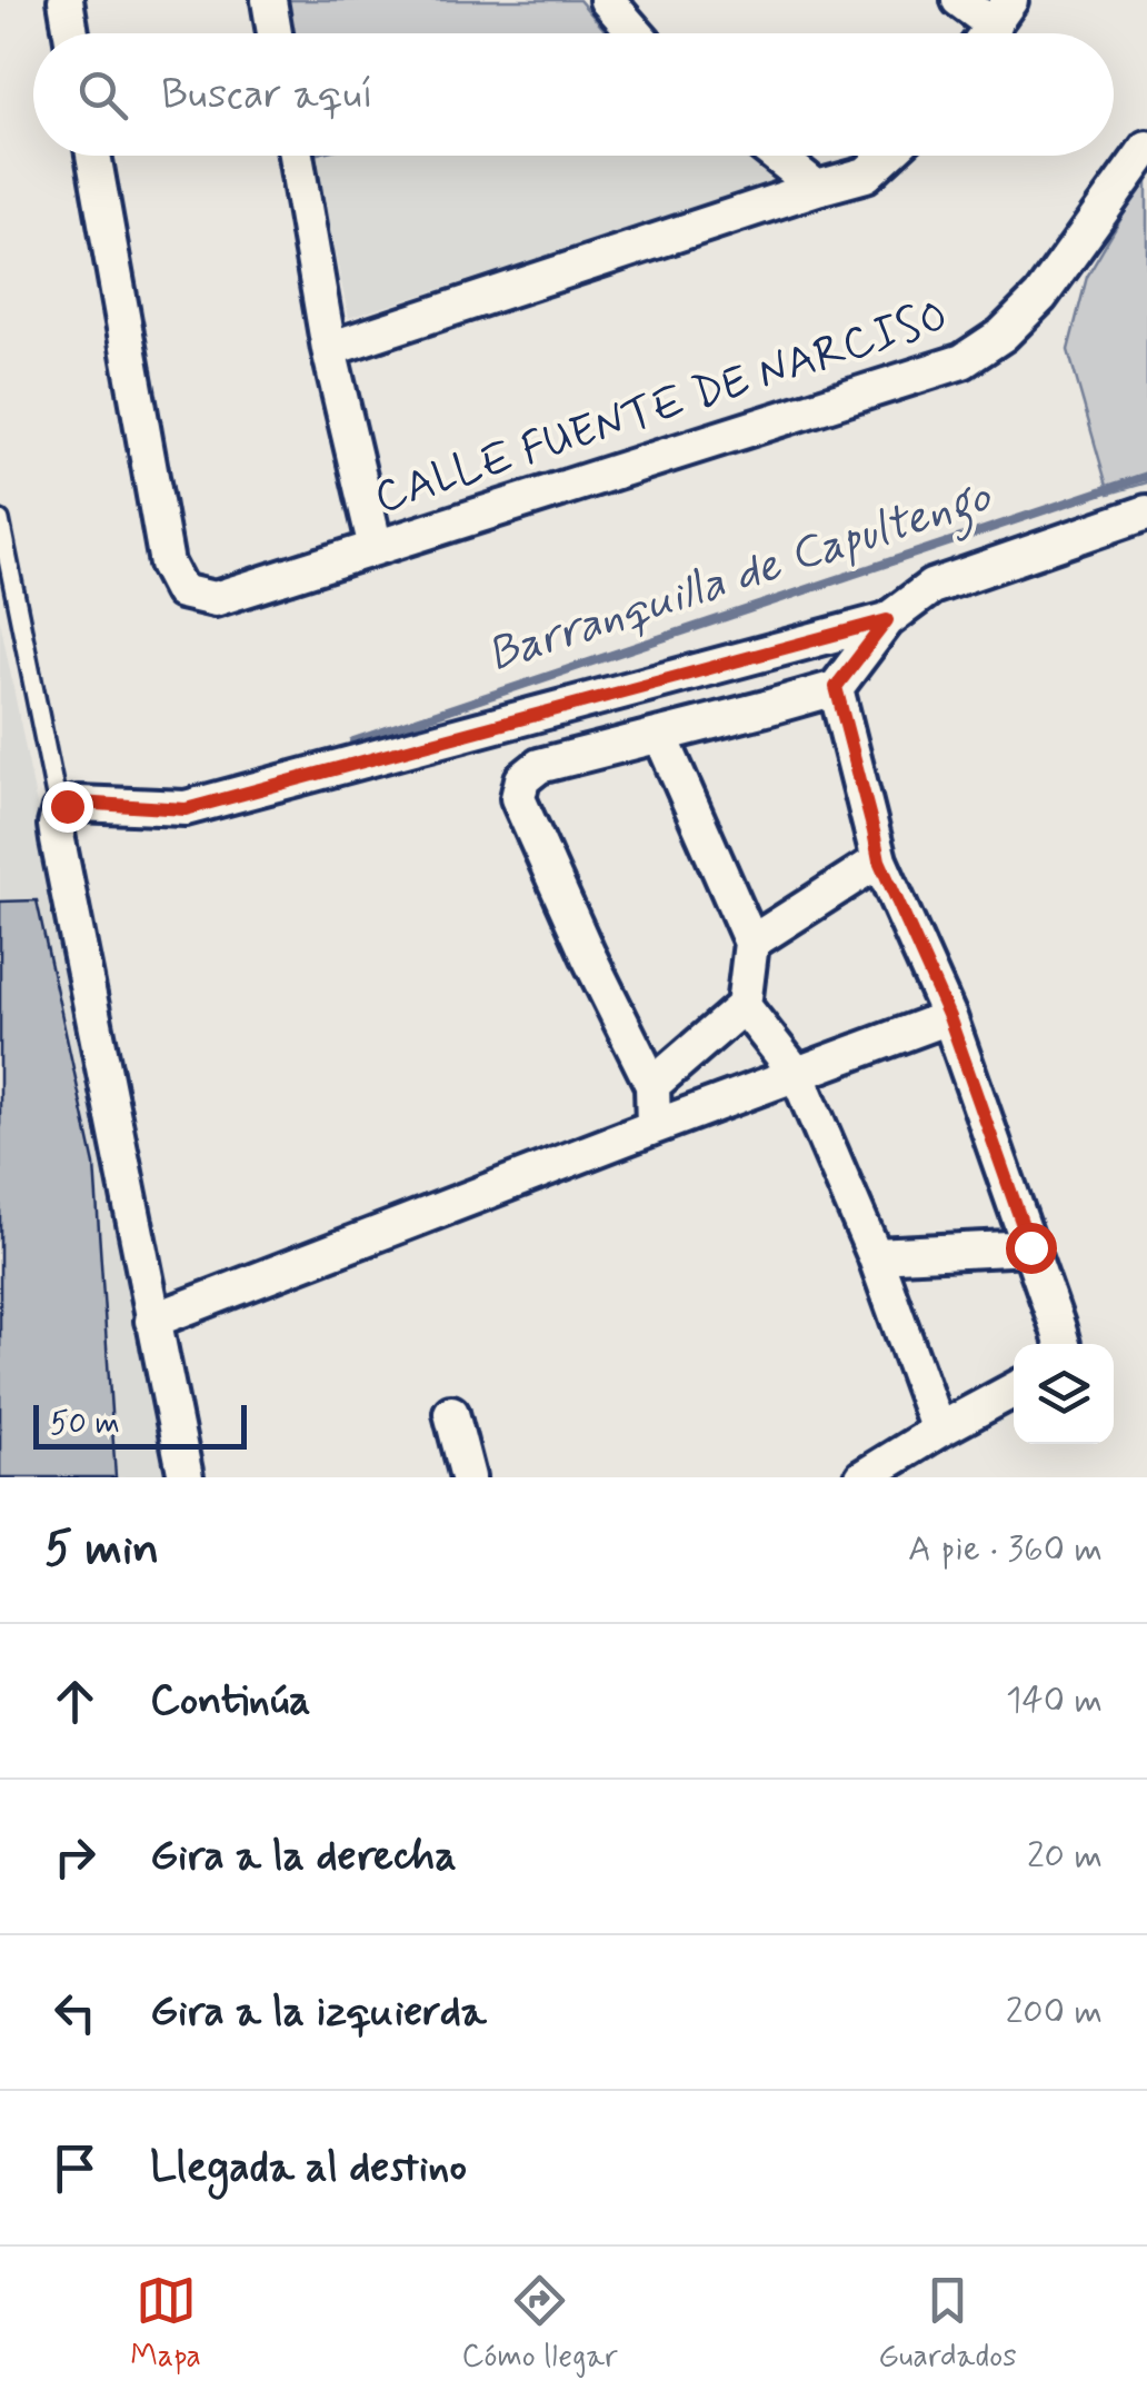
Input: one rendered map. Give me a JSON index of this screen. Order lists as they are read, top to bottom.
{
  "streets": {
    "street": ["CALLE FUENTE DE NARCISO"]
  },
  "water": ["Barranquilla de Capultengo"],
  "scale_bar": "50 m",
  "page": {
    "search": "Buscar aquí",
    "scale": "50 m",
    "heading": ["5 min", "A pie · 360 m"],
    "list": [
      ["Continúa", "140 m"],
      ["Gira a la derecha", "20 m"],
      ["Gira a la izquierda", "200 m"],
      "Llegada al destino"
    ],
    "nav": ["Mapa", "Cómo llegar", "Guardados"]
  }
}
